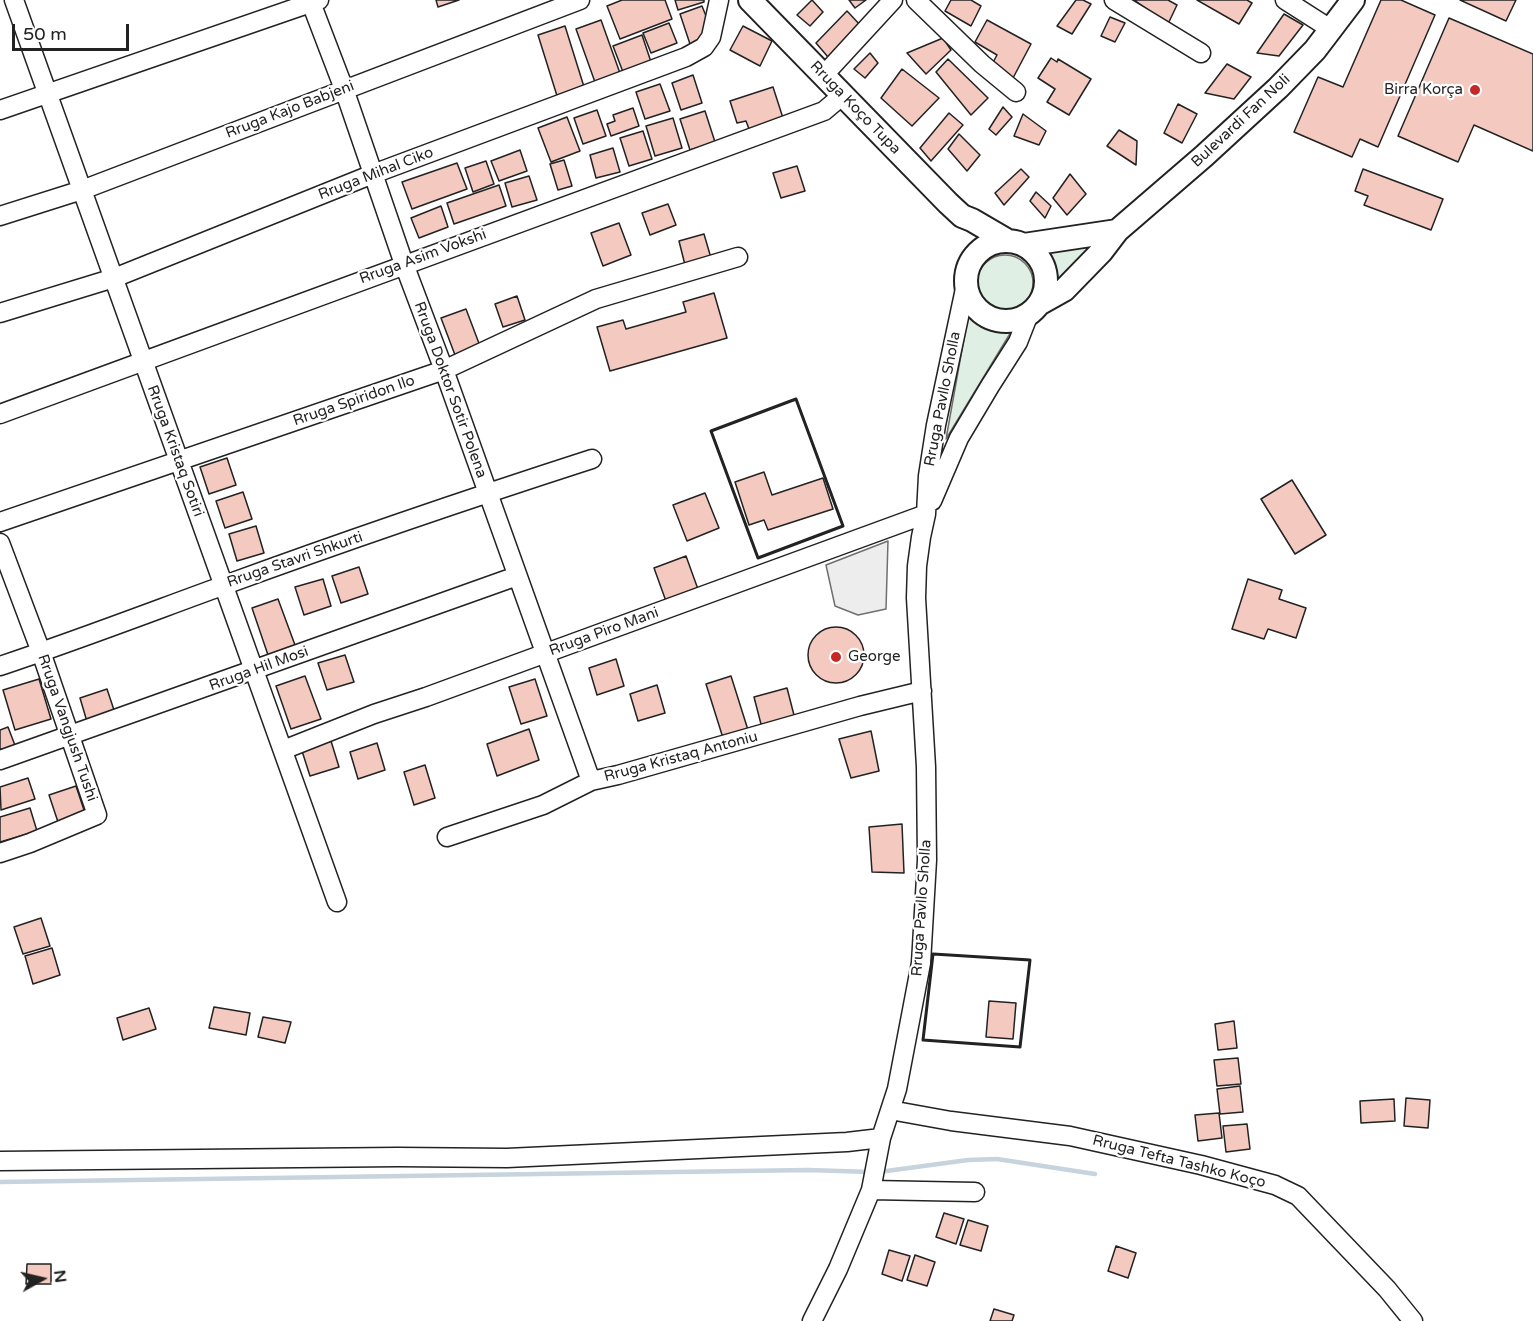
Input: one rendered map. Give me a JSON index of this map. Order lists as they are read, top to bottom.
{
  "streets": {
    "main road": ["Rruga Koço Tupa", "Bulevardi Fan Noli"],
    "street": [
      "Rruga Kajo Babjeni",
      "Rruga Mihal Ciko",
      "Rruga Asim Vokshi",
      "Rruga Doktor Sotir Polena",
      "Rruga Pavllo Sholla",
      "Rruga Spiridon Ilo",
      "Rruga Kristaq Sotiri",
      "Rruga Stavri Shkurti",
      "Rruga Piro Mani",
      "Rruga Hil Mosi",
      "Rruga Vangjush Tushi",
      "Rruga Kristaq Antoniu",
      "Rruga Tefta Tashko Koço"
    ]
  },
  "crossings": [
    ["Rruga Koço Tupa", "Bulevardi Fan Noli"],
    ["Rruga Koço Tupa", "Rruga Asim Vokshi"],
    ["Rruga Koço Tupa", "Rruga Pavllo Sholla"],
    ["Rruga Kajo Babjeni", "Rruga Doktor Sotir Polena"],
    ["Rruga Kajo Babjeni", "Rruga Kristaq Sotiri"],
    ["Bulevardi Fan Noli", "Rruga Pavllo Sholla"],
    ["Rruga Mihal Ciko", "Rruga Doktor Sotir Polena"],
    ["Rruga Mihal Ciko", "Rruga Kristaq Sotiri"],
    ["Rruga Asim Vokshi", "Rruga Doktor Sotir Polena"],
    ["Rruga Asim Vokshi", "Rruga Kristaq Sotiri"],
    ["Rruga Doktor Sotir Polena", "Rruga Spiridon Ilo"],
    ["Rruga Doktor Sotir Polena", "Rruga Stavri Shkurti"],
    ["Rruga Doktor Sotir Polena", "Rruga Piro Mani"],
    ["Rruga Doktor Sotir Polena", "Rruga Hil Mosi"],
    ["Rruga Doktor Sotir Polena", "Rruga Kristaq Antoniu"],
    ["Rruga Pavllo Sholla", "Rruga Piro Mani"],
    ["Rruga Pavllo Sholla", "Rruga Kristaq Antoniu"],
    ["Rruga Pavllo Sholla", "Rruga Tefta Tashko Koço"],
    ["Rruga Spiridon Ilo", "Rruga Kristaq Sotiri"],
    ["Rruga Kristaq Sotiri", "Rruga Stavri Shkurti"],
    ["Rruga Kristaq Sotiri", "Rruga Piro Mani"],
    ["Rruga Kristaq Sotiri", "Rruga Hil Mosi"],
    ["Rruga Stavri Shkurti", "Rruga Vangjush Tushi"],
    ["Rruga Hil Mosi", "Rruga Vangjush Tushi"]
  ],
  "places": ["Birra Korça", "George"],
  "scale_bar": "50 m",
  "north": "right"
}
